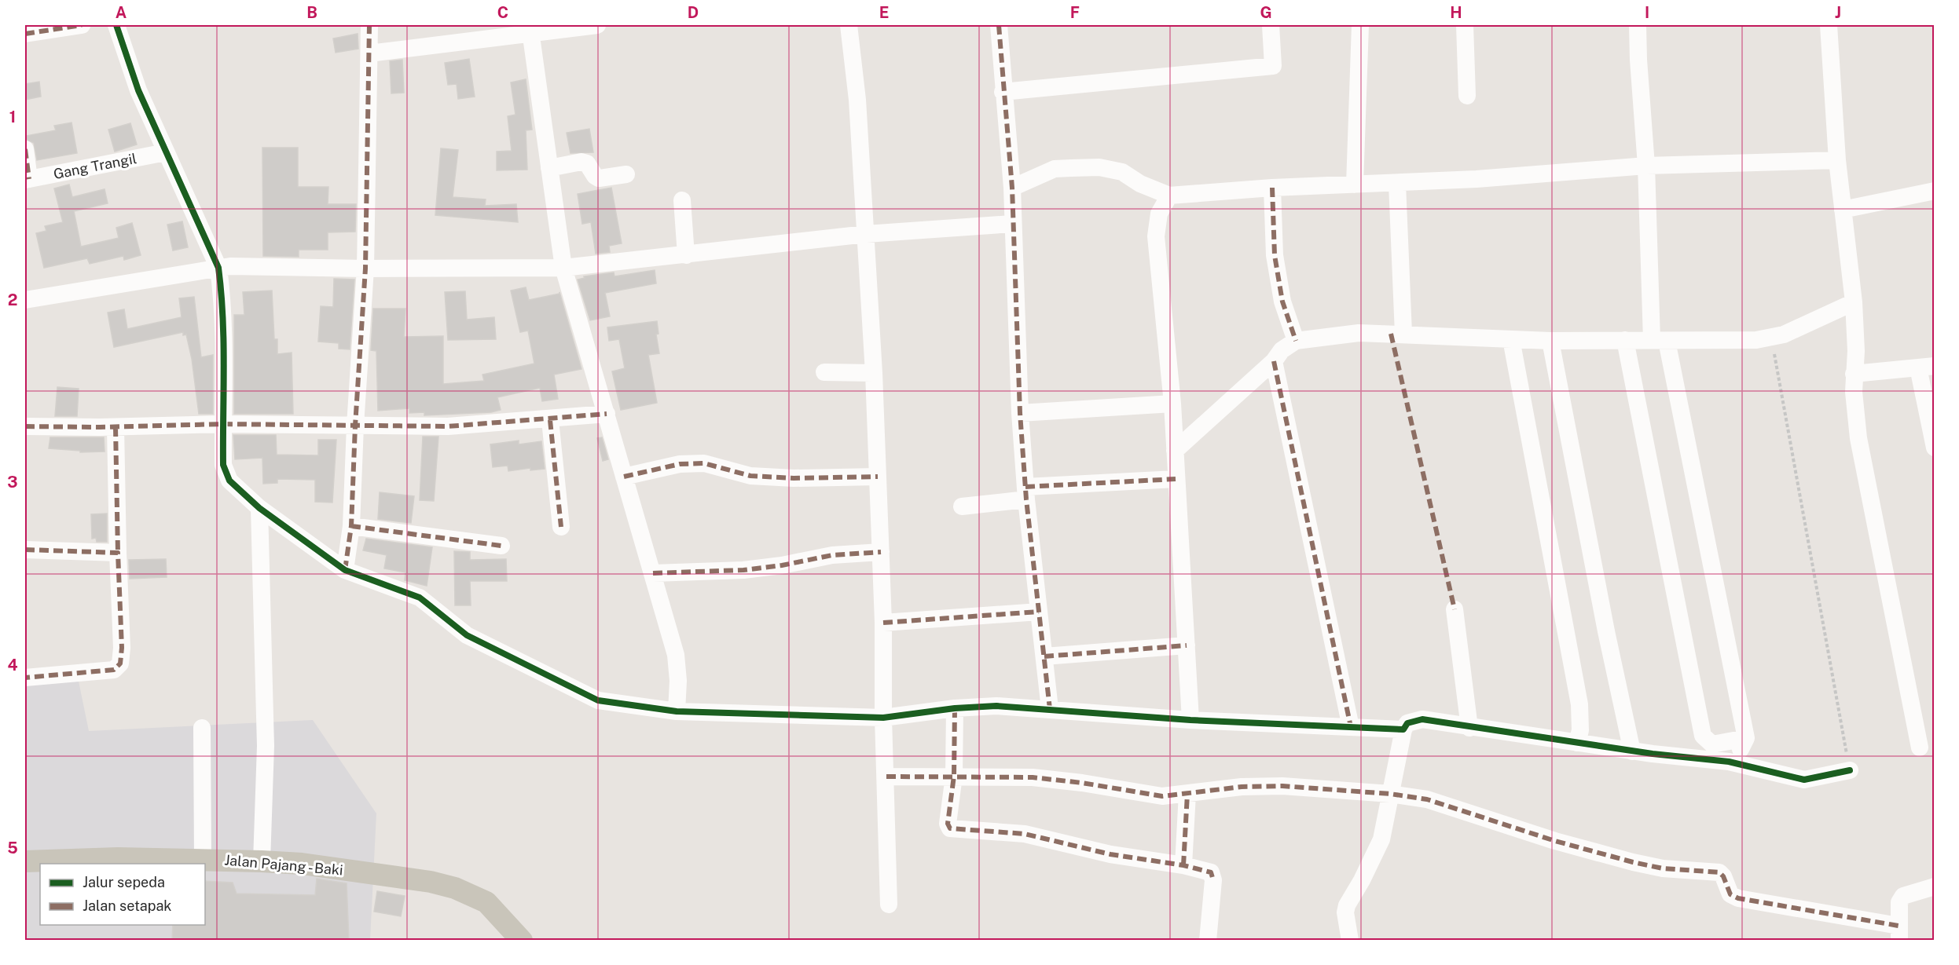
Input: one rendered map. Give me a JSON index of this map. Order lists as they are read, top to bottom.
{
  "streets": {
    "main road": ["Jalan Pajang - Baki"],
    "street": ["Gang Trangil"]
  },
  "legend": ["Jalur sepeda", "Jalan setapak"],
  "grid": {
    "columns": [
      "A",
      "B",
      "C",
      "D",
      "E",
      "F",
      "G",
      "H",
      "I",
      "J"
    ],
    "rows": [
      "1",
      "2",
      "3",
      "4",
      "5"
    ]
  }
}
